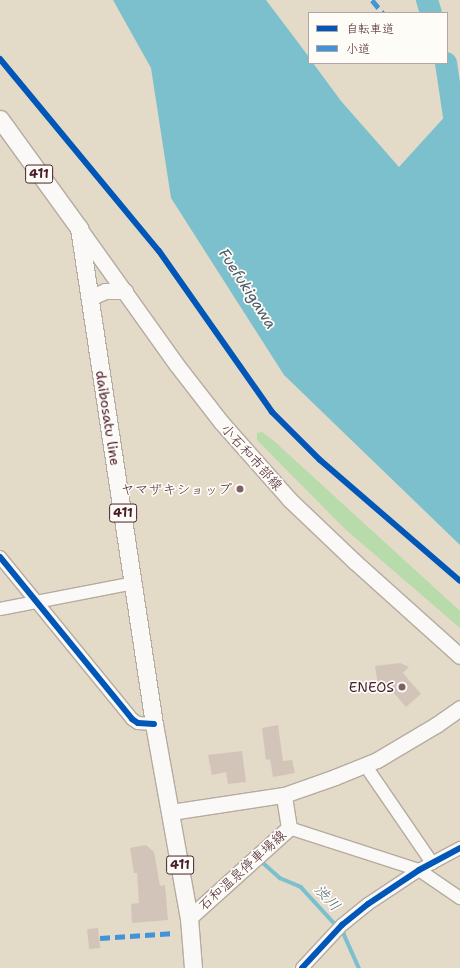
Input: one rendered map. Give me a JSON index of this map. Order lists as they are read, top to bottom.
{
  "streets": {
    "highway": ["411", "daibosatu line"],
    "main road": ["小石和市部線", "石和温泉停車場線"]
  },
  "crossings": [
    ["411", "daibosatu line"],
    ["411", "石和温泉停車場線"],
    ["daibosatu line", "小石和市部線"]
  ],
  "water": ["Fuefukigawa", "渋川"],
  "places": ["ヤマザキショップ", "ENEOS"],
  "legend": ["自転車道", "小道"]
}
